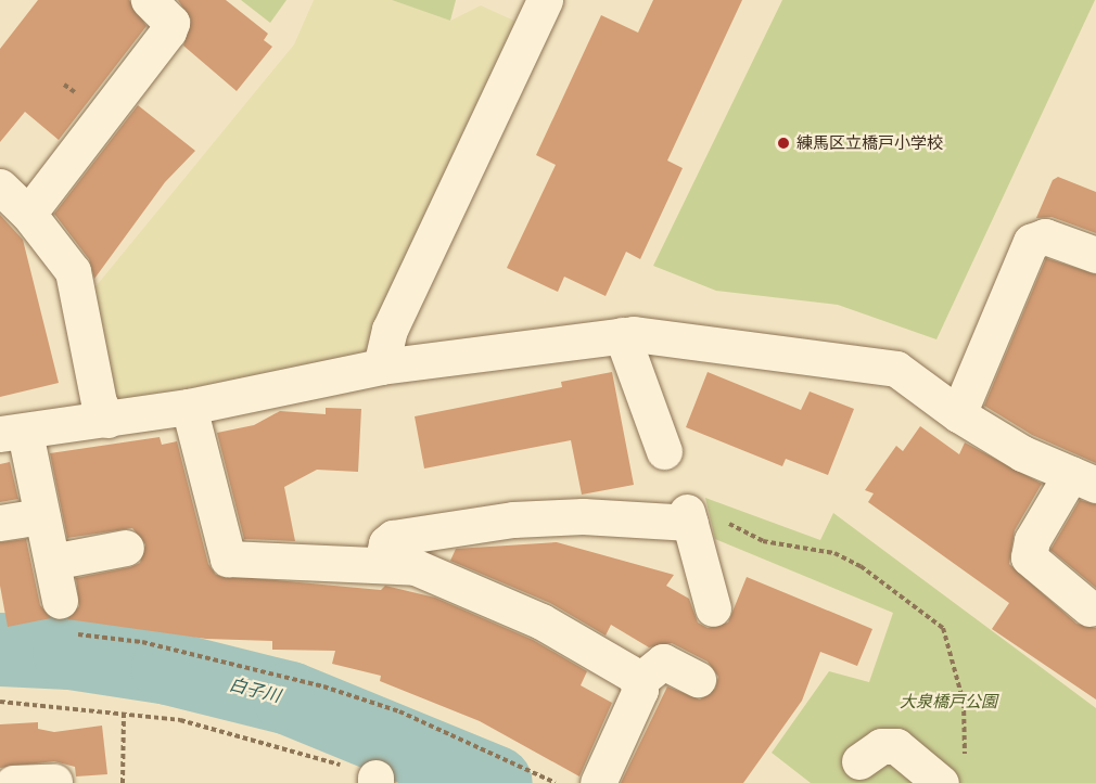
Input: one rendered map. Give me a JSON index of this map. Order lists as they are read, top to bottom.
{
  "water": ["白子川"],
  "parks": ["大泉橋戸公園"],
  "places": ["練馬区立橋戸小学校"]
}
